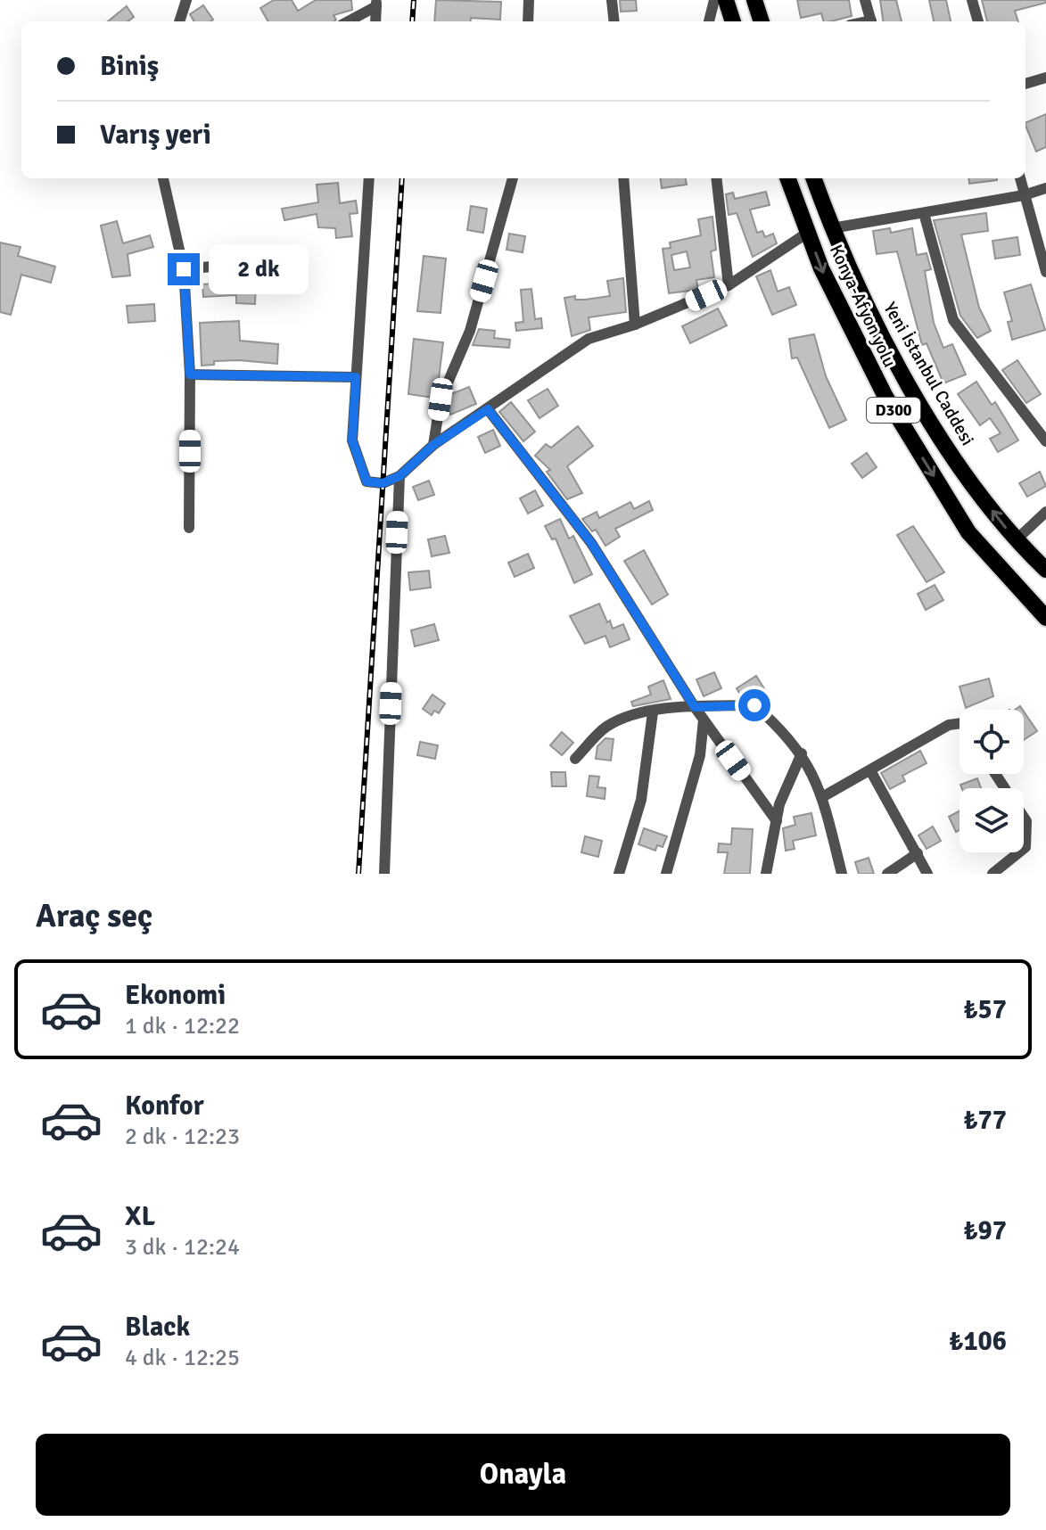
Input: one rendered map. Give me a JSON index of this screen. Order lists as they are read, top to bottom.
{
  "streets": {
    "highway": ["Konya-Afyon yolu", "Yeni İstanbul Caddesi", "D300"]
  },
  "one_way": ["Konya-Afyon yolu", "Yeni İstanbul Caddesi"],
  "page": {
    "banner": ["Biniş", "Varış yeri"],
    "bubble": "2 dk",
    "heading": "Araç seç",
    "list": [
      {
        "name": "Ekonomi",
        "note": "1 dk · 12:22",
        "value": "₺57"
      },
      {
        "name": "Konfor",
        "note": "2 dk · 12:23",
        "value": "₺77"
      },
      {
        "name": "XL",
        "note": "3 dk · 12:24",
        "value": "₺97"
      },
      {
        "name": "Black",
        "note": "4 dk · 12:25",
        "value": "₺106"
      }
    ],
    "buttons": "Onayla"
  }
}
